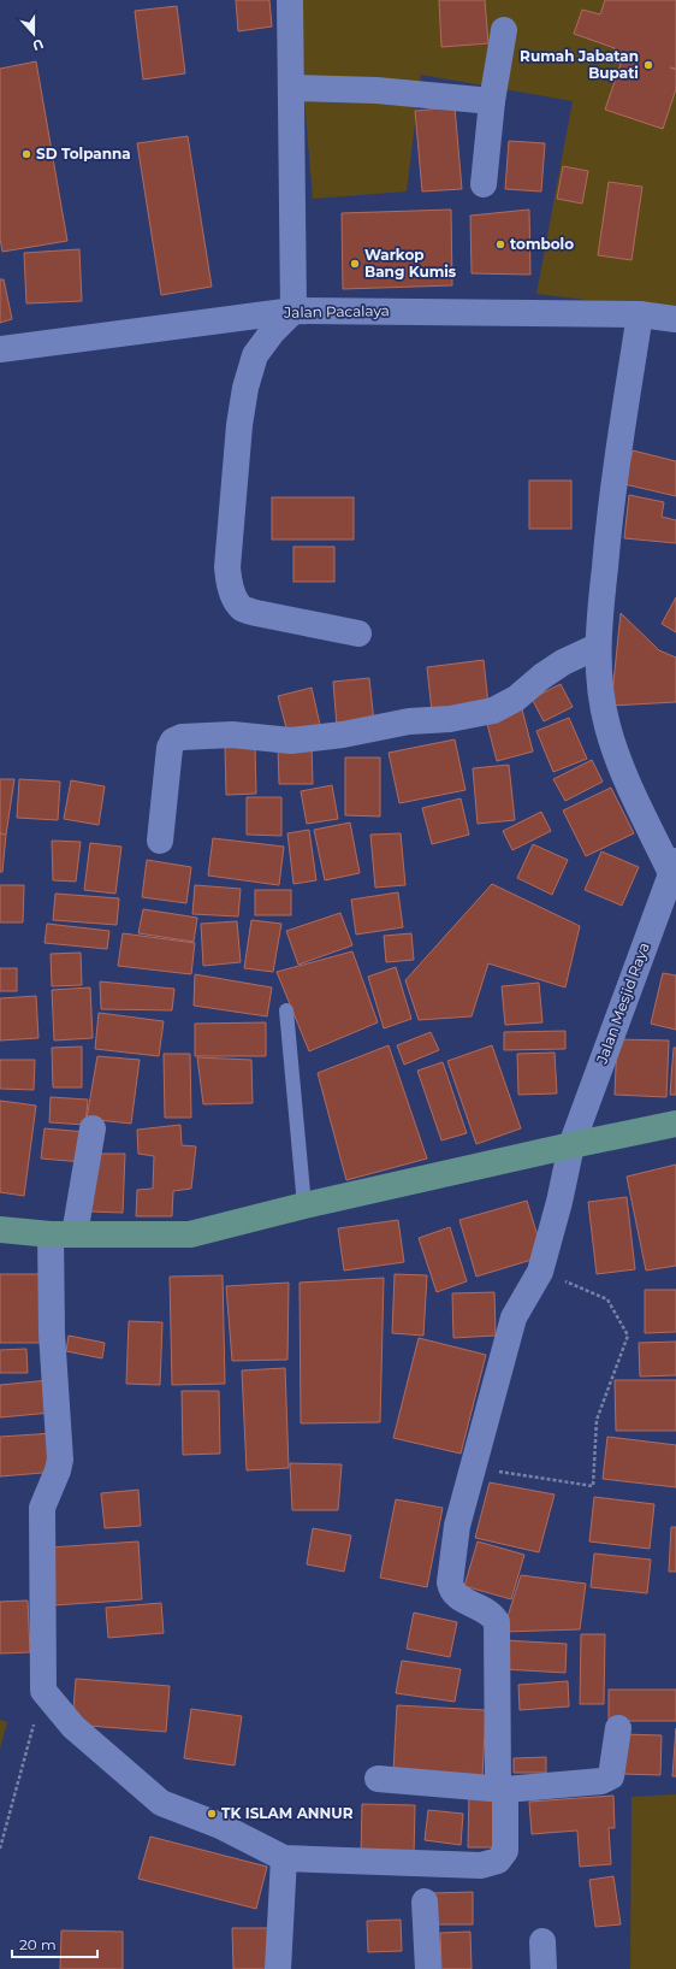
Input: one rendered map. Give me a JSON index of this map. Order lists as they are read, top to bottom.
{
  "streets": {
    "street": ["Jalan Pacalaya", "Jalan Mesjid Raya"]
  },
  "places": [
    "Rumah Jabatan Bupati",
    "SD Tolpanna",
    "tombolo",
    "Warkop Bang Kumis",
    "TK ISLAM ANNUR"
  ],
  "scale_bar": "20 m",
  "north": "bottom"
}
